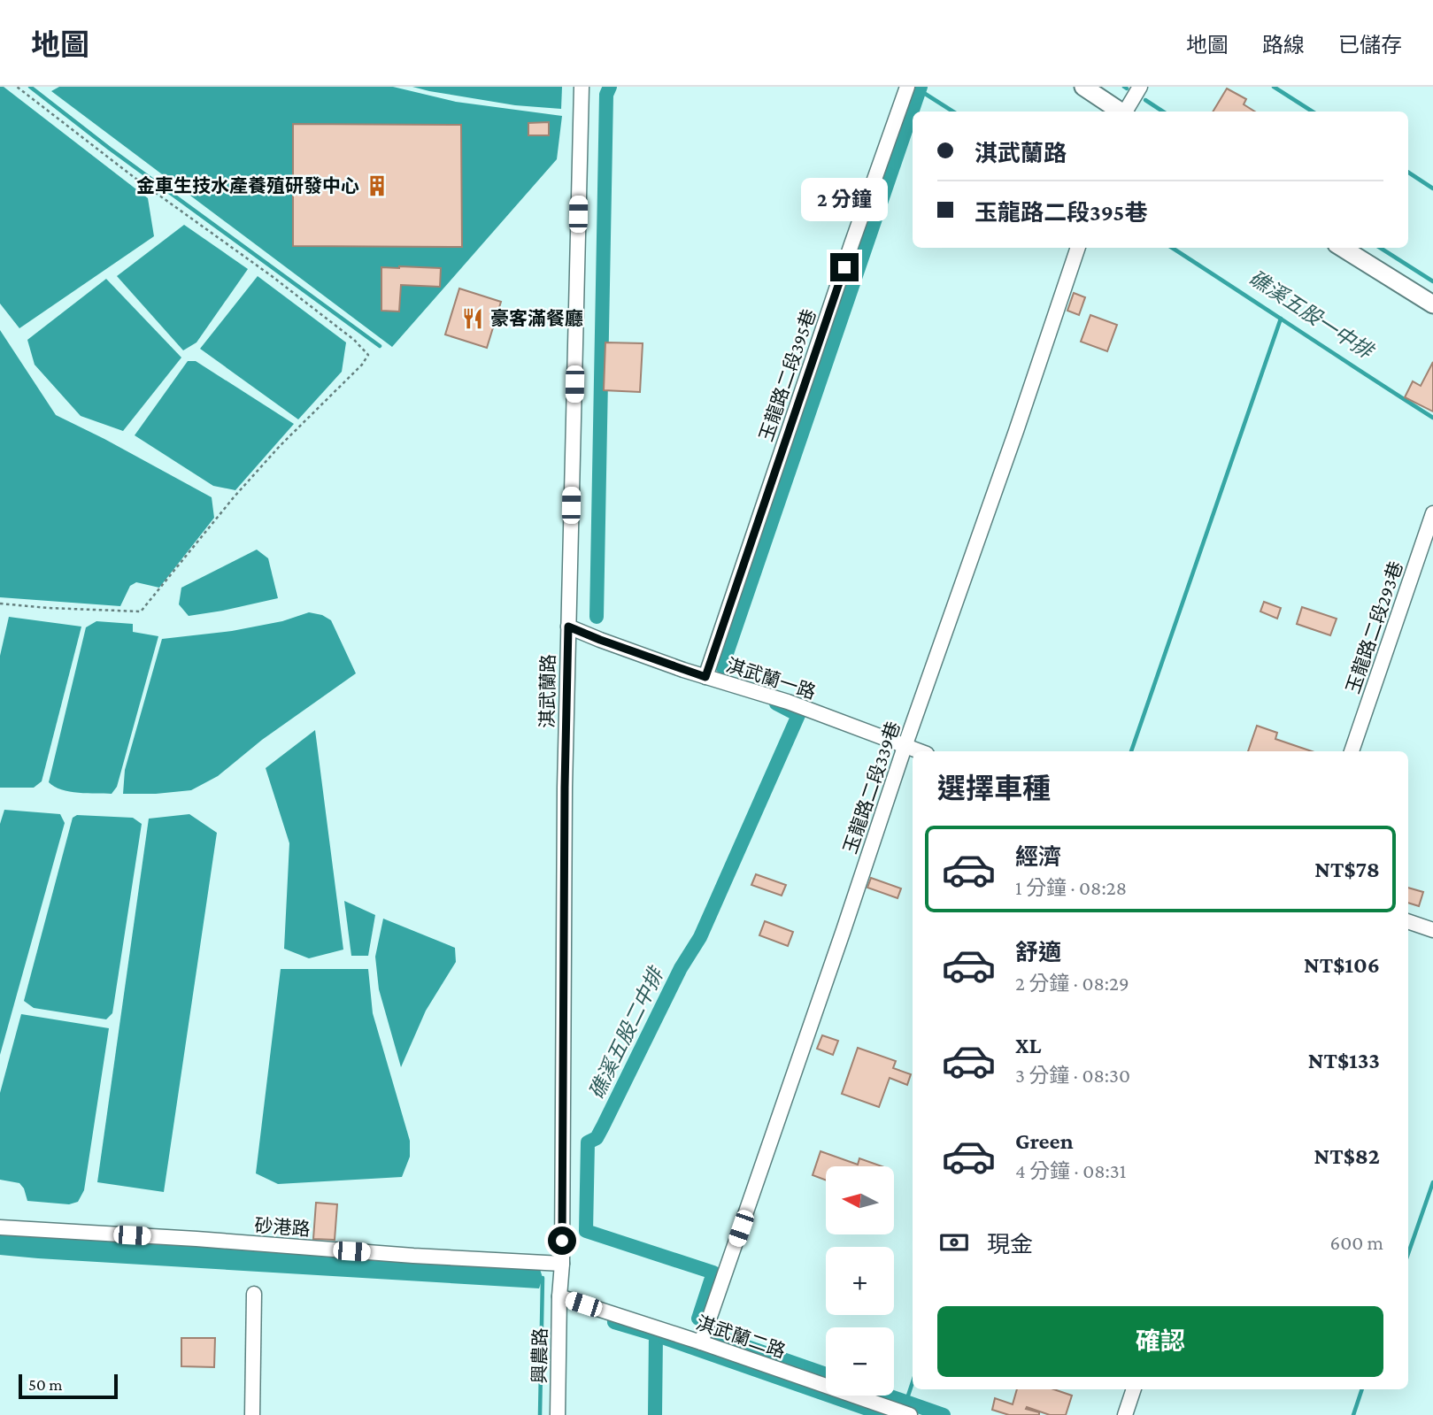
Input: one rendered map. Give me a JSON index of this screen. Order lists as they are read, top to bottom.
{
  "streets": {
    "street": [
      "玉龍路二段395巷",
      "玉龍路二段293巷",
      "淇武蘭一路",
      "淇武蘭路",
      "玉龍路二段339巷",
      "砂港路",
      "淇武蘭二路",
      "興農路"
    ]
  },
  "crossings": [
    ["玉龍路二段395巷", "淇武蘭一路"],
    ["淇武蘭一路", "淇武蘭路"],
    ["淇武蘭一路", "玉龍路二段339巷"],
    ["淇武蘭路", "砂港路"],
    ["淇武蘭路", "淇武蘭二路"],
    ["淇武蘭路", "興農路"],
    ["玉龍路二段339巷", "淇武蘭二路"],
    ["淇武蘭二路", "興農路"]
  ],
  "water": ["礁溪五股一中排", "礁溪五股二中排"],
  "places": {
    "building": ["金車生技水產養殖研發中心"],
    "restaurant": ["豪客滿餐廳"]
  },
  "scale_bar": "50 m",
  "north": "left",
  "page": {
    "header": "地圖",
    "nav": ["地圖", "路線", "已儲存"],
    "banner": ["淇武蘭路", "玉龍路二段395巷"],
    "bubble": "2 分鐘",
    "heading": "選擇車種",
    "list": [
      {
        "name": "經濟",
        "note": "1 分鐘 · 08:28",
        "value": "NT$78"
      },
      {
        "name": "舒適",
        "note": "2 分鐘 · 08:29",
        "value": "NT$106"
      },
      {
        "name": "XL",
        "note": "3 分鐘 · 08:30",
        "value": "NT$133"
      },
      {
        "name": "Green",
        "note": "4 分鐘 · 08:31",
        "value": "NT$82"
      }
    ],
    "map_buttons": ["+", "−"],
    "pay": ["現金", "600 m"],
    "buttons": "確認",
    "scale": "50 m"
  }
}
